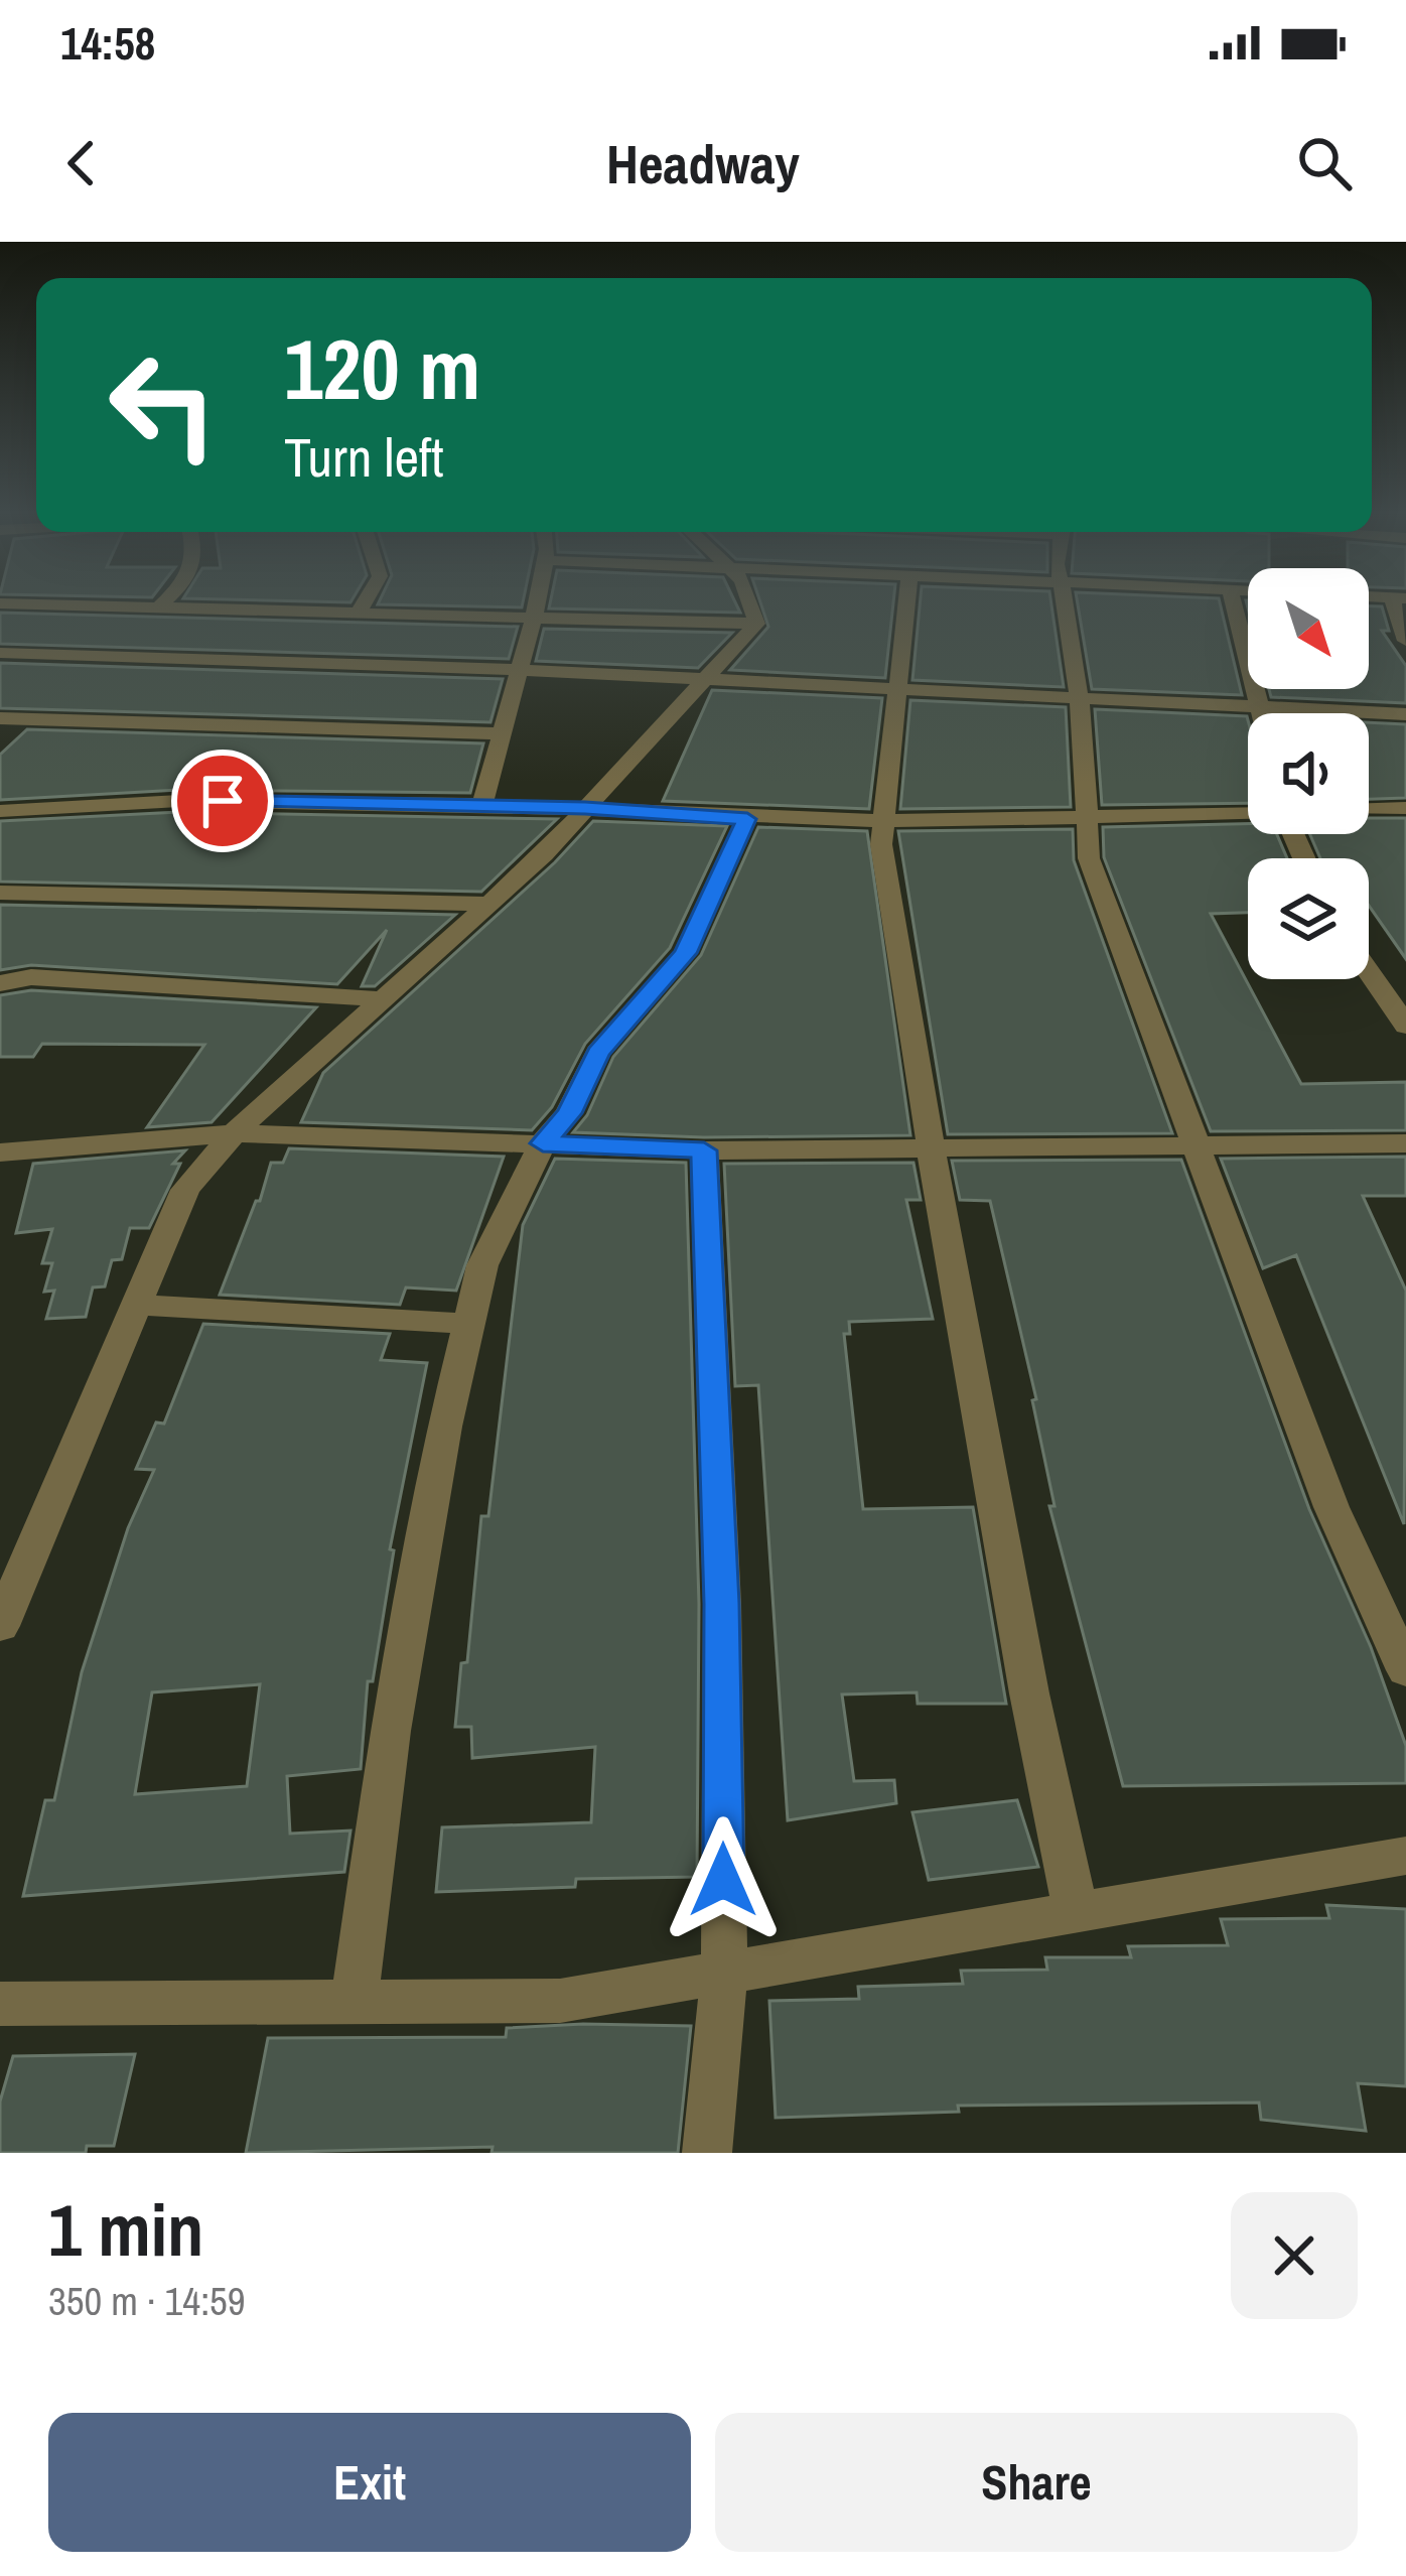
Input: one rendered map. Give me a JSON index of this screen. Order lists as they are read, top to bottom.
{
  "north": "bottom right",
  "page": {
    "status": "14:58",
    "header": "Headway",
    "turn": ["120 m", "Turn left"],
    "heading": ["1 min", "350 m · 14:59"],
    "buttons": ["Exit", "Share"]
  }
}
